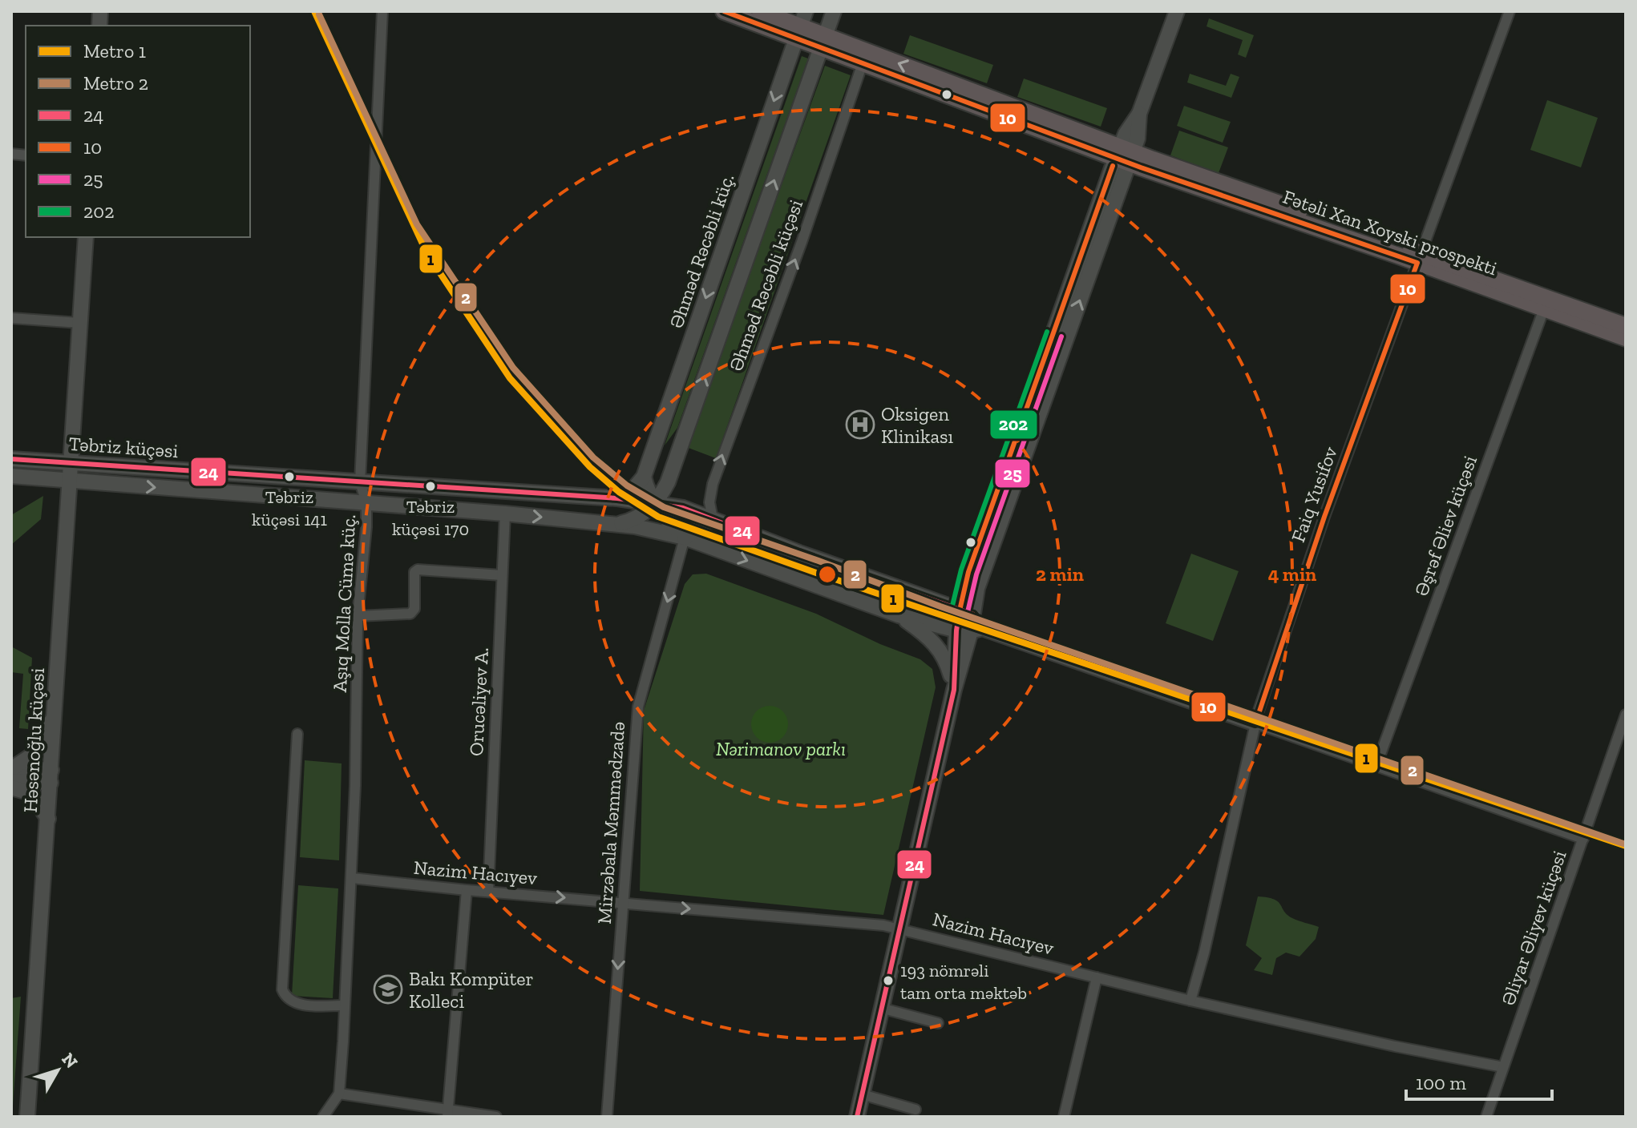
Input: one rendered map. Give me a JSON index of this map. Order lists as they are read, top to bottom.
{
  "streets": {
    "main road": [
      "Fətəli Xan Xoyski prospekti",
      "Əhməd Rəcəbli küç.",
      "Təbriz küçəsi",
      "Həsənoğlu küçəsi"
    ],
    "street": [
      "Əhməd Rəcəbli küçəsi",
      "Faiq Yusifov",
      "Əşrəf Əliev küçəsi",
      "Aşıq Molla Cümə küç.",
      "Orucəliyev A.",
      "Mirzəbala Məmmədzadə",
      "Nazim Hacıyev",
      "Əliyar Əliyev küçəsi"
    ]
  },
  "crossings": [
    ["Fətəli Xan Xoyski prospekti", "Əhməd Rəcəbli küçəsi"],
    ["Fətəli Xan Xoyski prospekti", "Faiq Yusifov"],
    ["Fətəli Xan Xoyski prospekti", "Əşrəf Əliev küçəsi"],
    ["Təbriz küçəsi", "Aşıq Molla Cümə küç."],
    ["Təbriz küçəsi", "Orucəliyev A."],
    ["Təbriz küçəsi", "Həsənoğlu küçəsi"],
    ["Təbriz küçəsi", "Mirzəbala Məmmədzadə"],
    ["Faiq Yusifov", "Nazim Hacıyev"],
    ["Aşıq Molla Cümə küç.", "Nazim Hacıyev"],
    ["Orucəliyev A.", "Nazim Hacıyev"],
    ["Mirzəbala Məmmədzadə", "Nazim Hacıyev"],
    ["Nazim Hacıyev", "Əliyar Əliyev küçəsi"]
  ],
  "one_way": ["Əhməd Rəcəbli küçəsi", "Mirzəbala Məmmədzadə", "Nazim Hacıyev"],
  "parks": ["Nərimanov parkı"],
  "places": {
    "hospital": ["Oksigen Klinikası"],
    "other": ["Təbriz küçəsi 141", "Təbriz küçəsi 170", "193 nömrəli tam orta məktəb"],
    "school or university": ["Bakı Kompüter Kolleci"]
  },
  "lines": [
    "metro line 1",
    "transit line 10",
    "metro line 2",
    "transit line 202",
    "transit line 25",
    "transit line 24"
  ],
  "legend": [
    "Metro 1",
    "Metro 2",
    "24",
    "10",
    "25",
    "202"
  ],
  "scale_bar": "100 m",
  "north": "top right",
  "rings": ["2 min", "4 min"]
}
